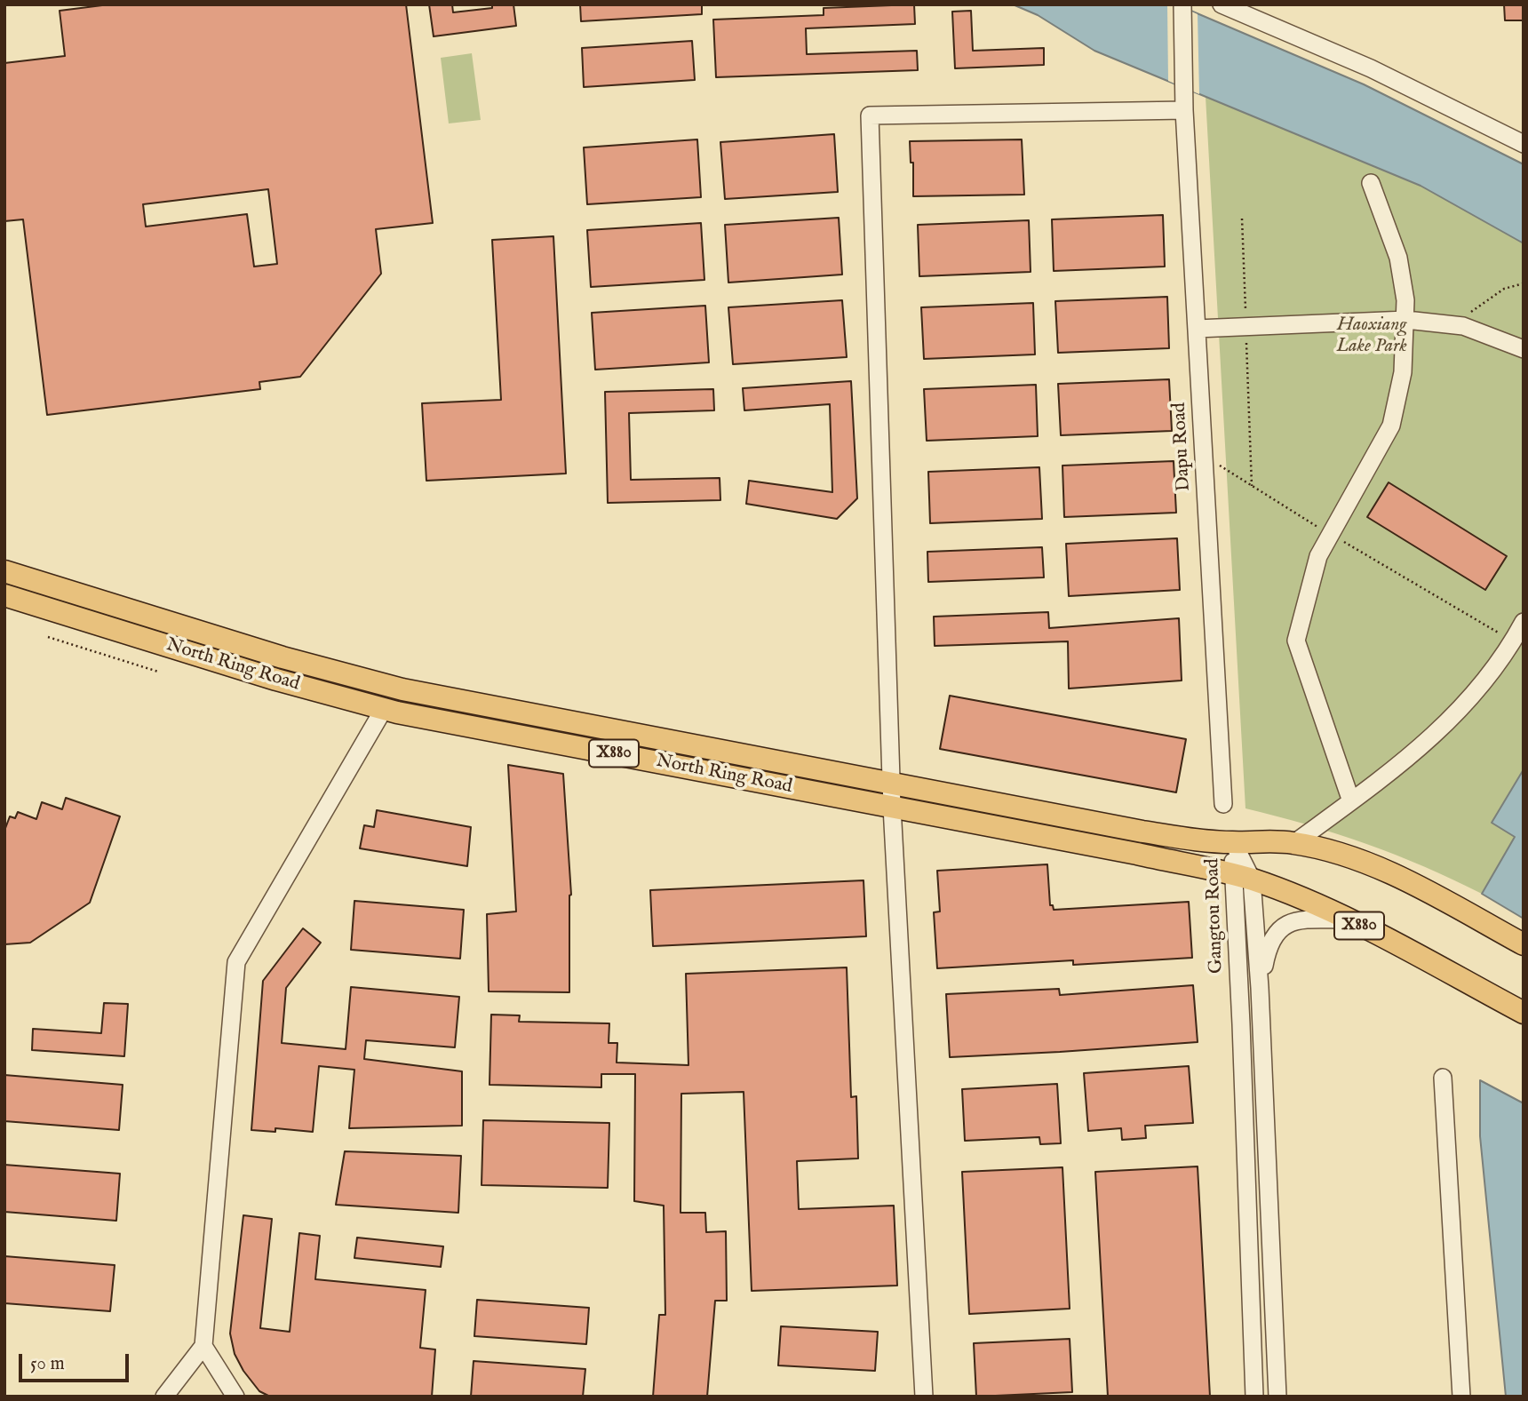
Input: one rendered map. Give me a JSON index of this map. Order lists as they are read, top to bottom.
{
  "streets": {
    "main road": ["North Ring Road", "X880"],
    "street": ["Dapu Road", "Gangtou Road"]
  },
  "crossings": [
    ["North Ring Road", "X880"],
    ["North Ring Road", "Gangtou Road"],
    ["X880", "Gangtou Road"]
  ],
  "parks": ["Haoxiang Lake Park"],
  "scale_bar": "50 m"
}
